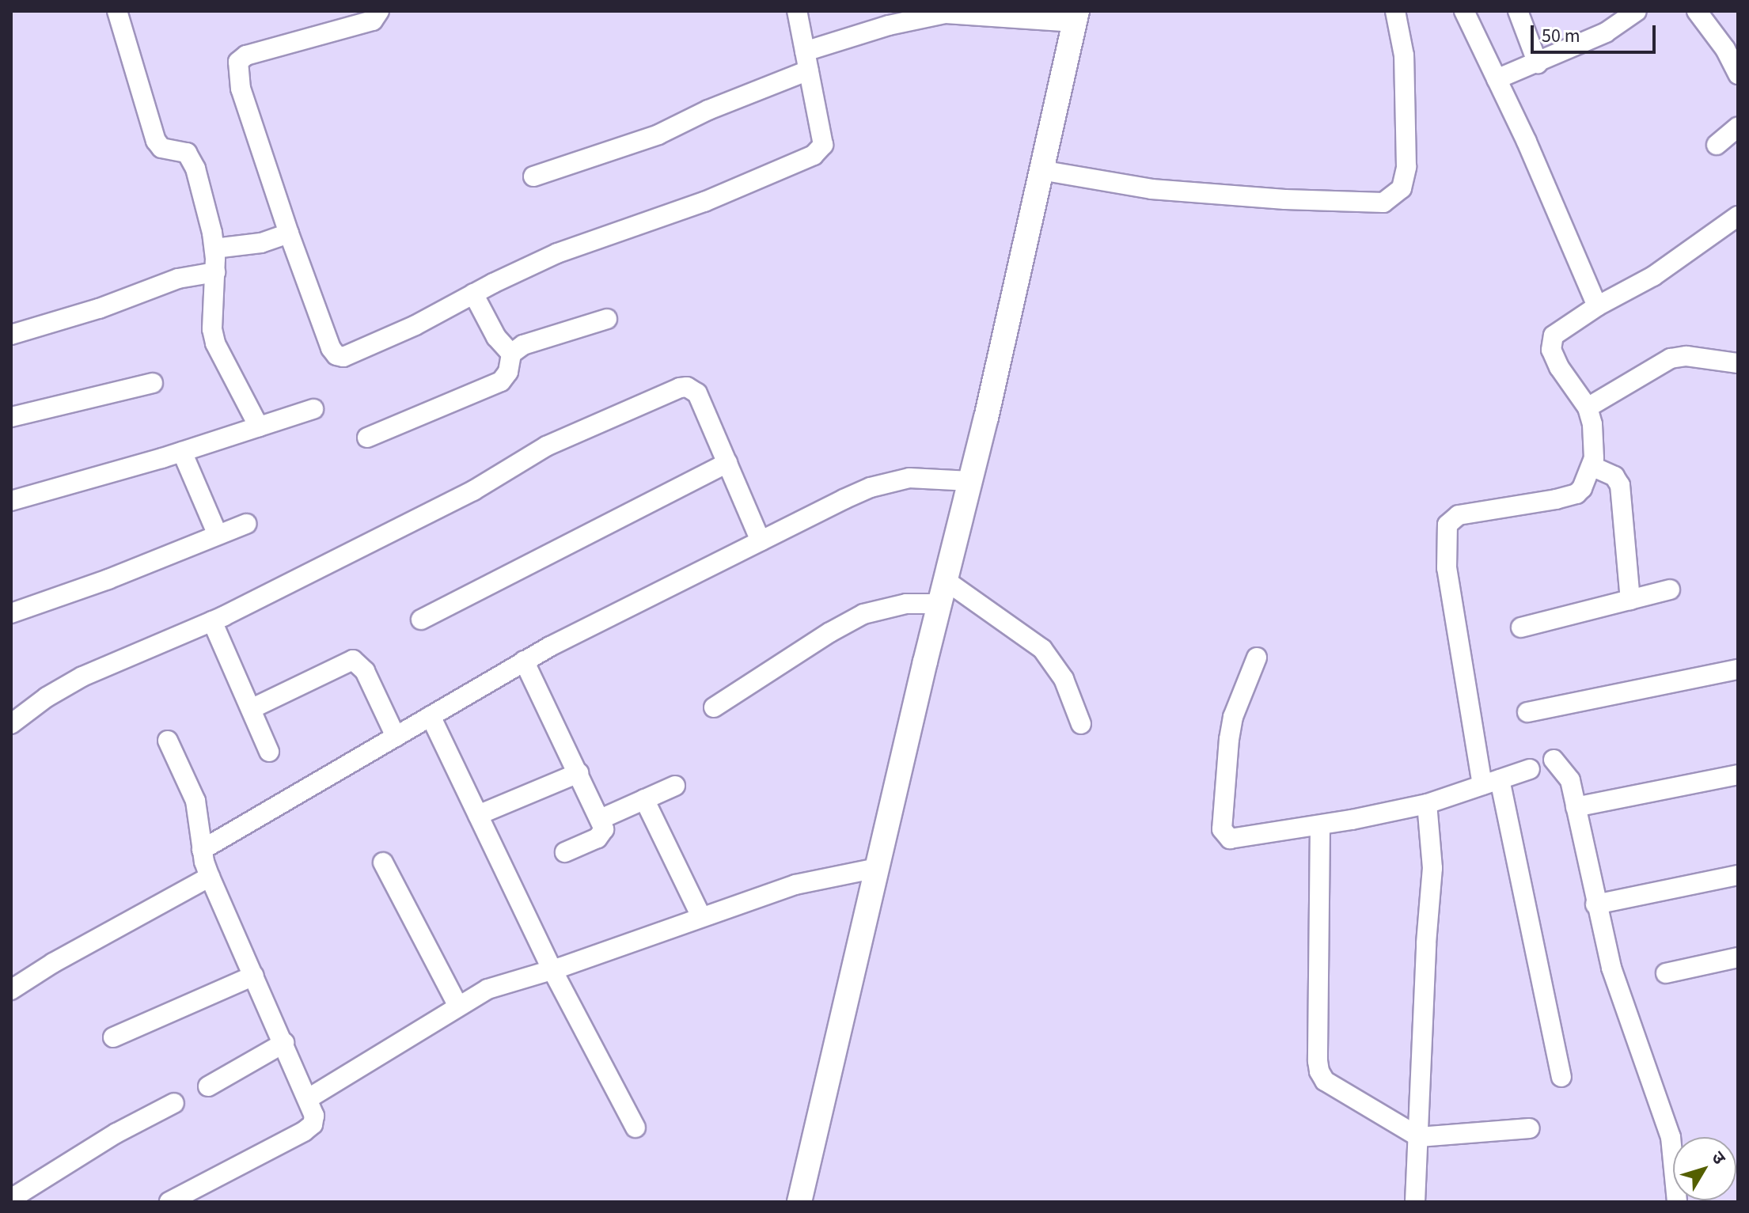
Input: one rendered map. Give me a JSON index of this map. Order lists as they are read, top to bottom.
{
  "scale_bar": "50 m",
  "north": "top right"
}
